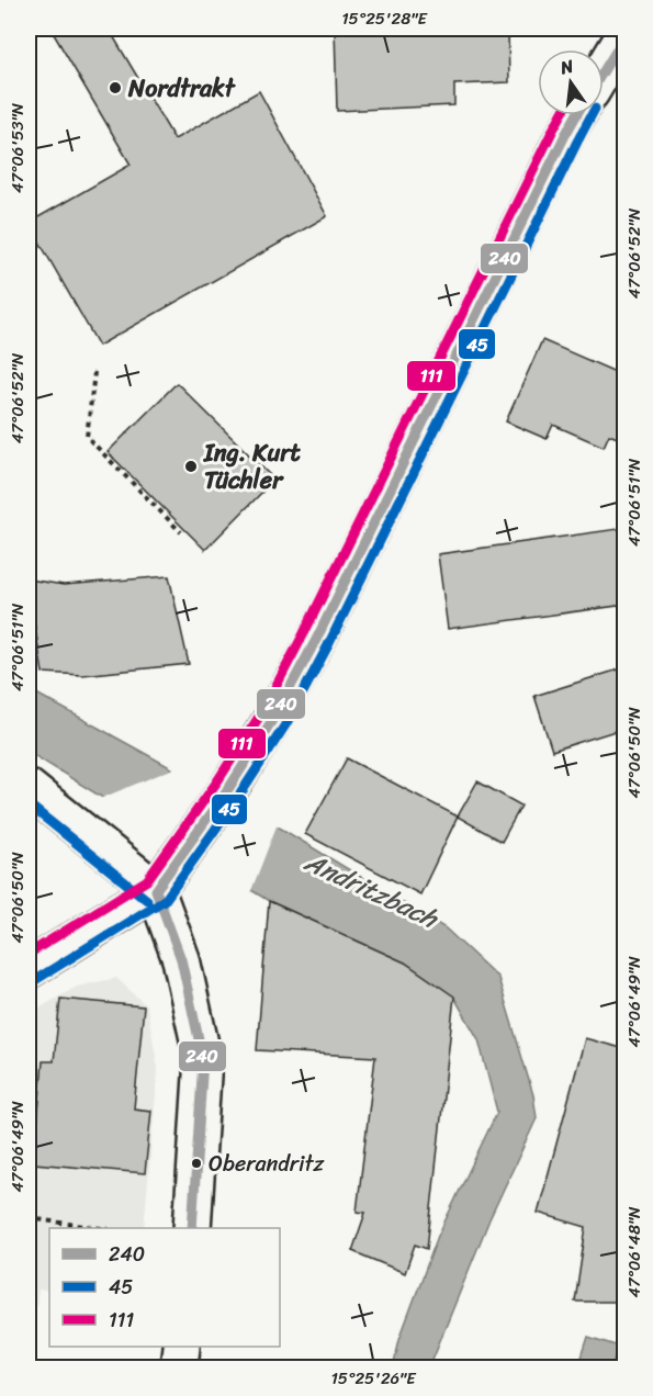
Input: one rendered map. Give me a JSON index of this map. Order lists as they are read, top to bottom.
{
  "water": ["Andritzbach"],
  "places": ["Nordtrakt", "Ing. Kurt Tüchler", "Oberandritz"],
  "lines": ["transit line 240", "transit line 45", "transit line 111"],
  "legend": ["240", "45", "111"],
  "north": "top",
  "coordinates": [
    "15°25'28\"E",
    "47°06'53\"N",
    "47°06'52\"N",
    "47°06'51\"N",
    "47°06'50\"N",
    "47°06'49\"N",
    "47°06'48\"N",
    "15°25'26\"E"
  ]
}
